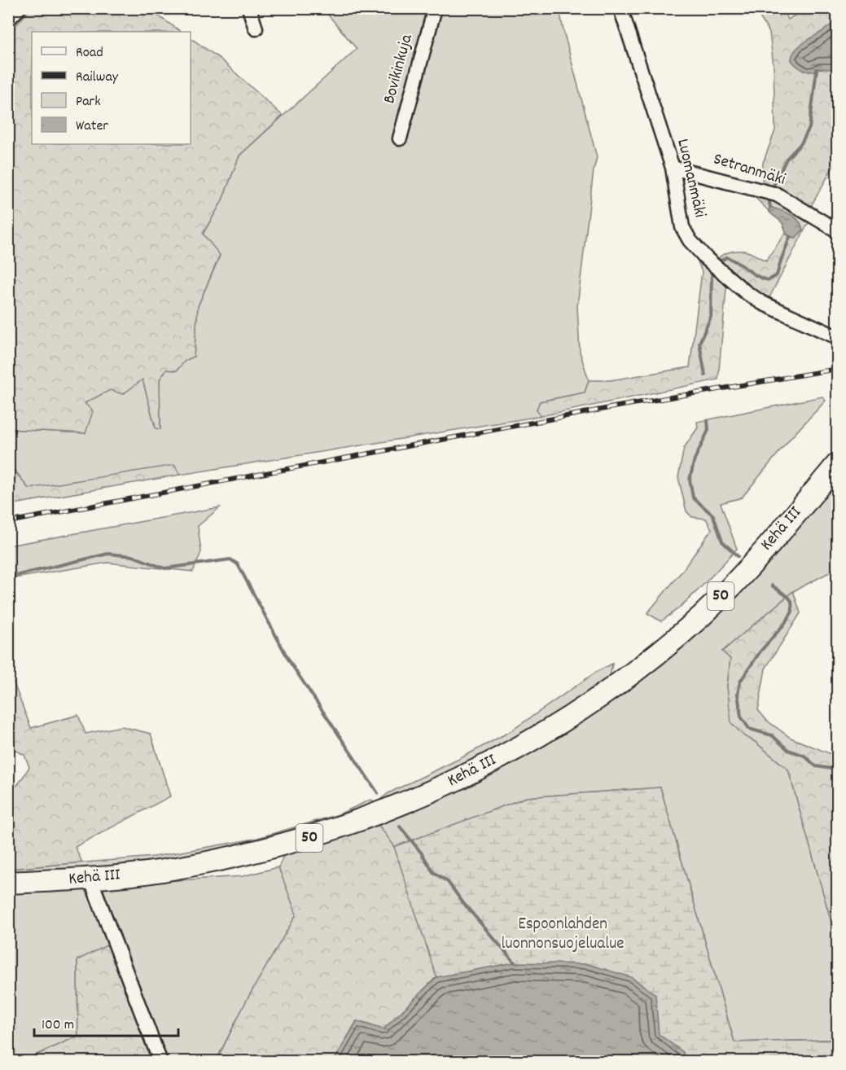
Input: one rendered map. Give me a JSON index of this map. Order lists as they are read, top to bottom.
{
  "streets": {
    "highway": ["Kehä III", "50"],
    "street": ["Bovikinkuja", "Setranmäki", "Luomanmäki"]
  },
  "crossings": [
    ["Setranmäki", "Luomanmäki"]
  ],
  "parks": ["Espoonlahden luonnonsuojelualue"],
  "legend": [
    "Road",
    "Railway",
    "Park",
    "Water"
  ],
  "scale_bar": "100 m"
}
